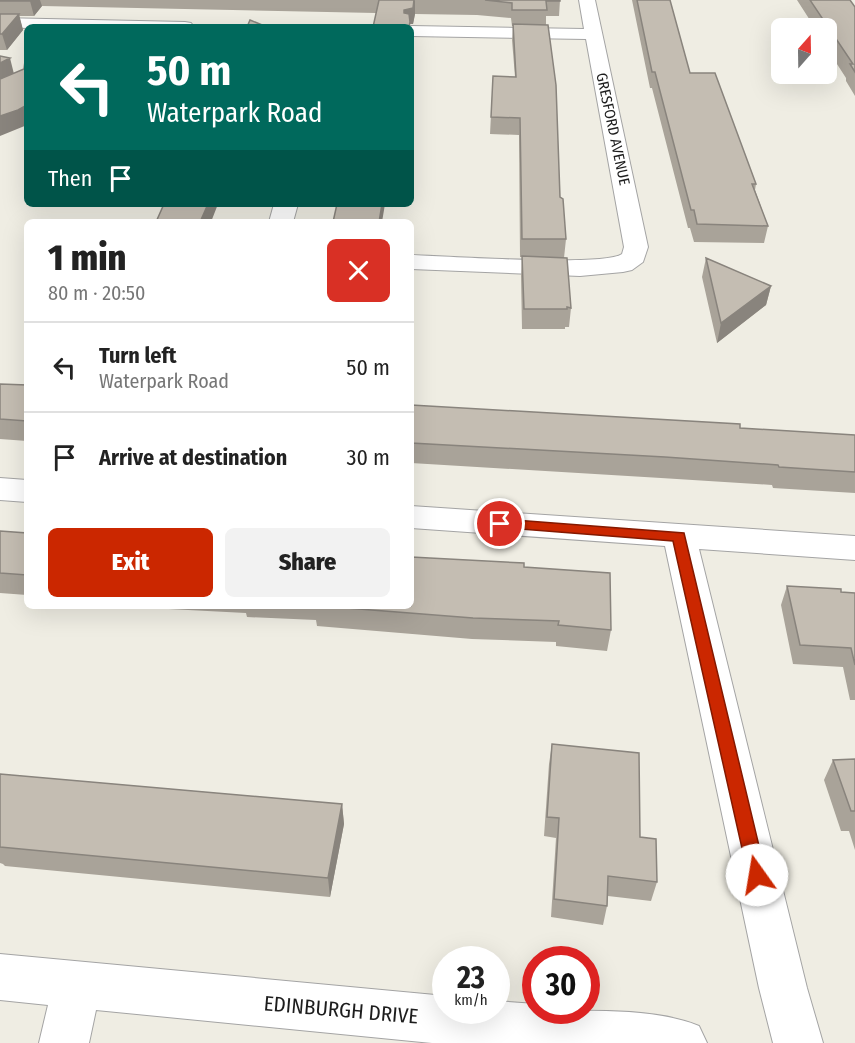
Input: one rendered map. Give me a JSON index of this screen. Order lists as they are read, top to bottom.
{
  "streets": {
    "street": ["GRESFORD AVENUE", "EDINBURGH DRIVE"]
  },
  "north": "top",
  "page": {
    "turn": ["50 m", "Waterpark Road"],
    "then": "Then",
    "heading": ["1 min", "80 m · 20:50"],
    "list": [
      {
        "name": "Turn left",
        "note": "Waterpark Road",
        "value": "50 m"
      },
      {
        "name": "Arrive at destination",
        "value": "30 m"
      }
    ],
    "buttons": ["Exit", "Share"],
    "speed": "23 km/h",
    "limit": "30"
  }
}
